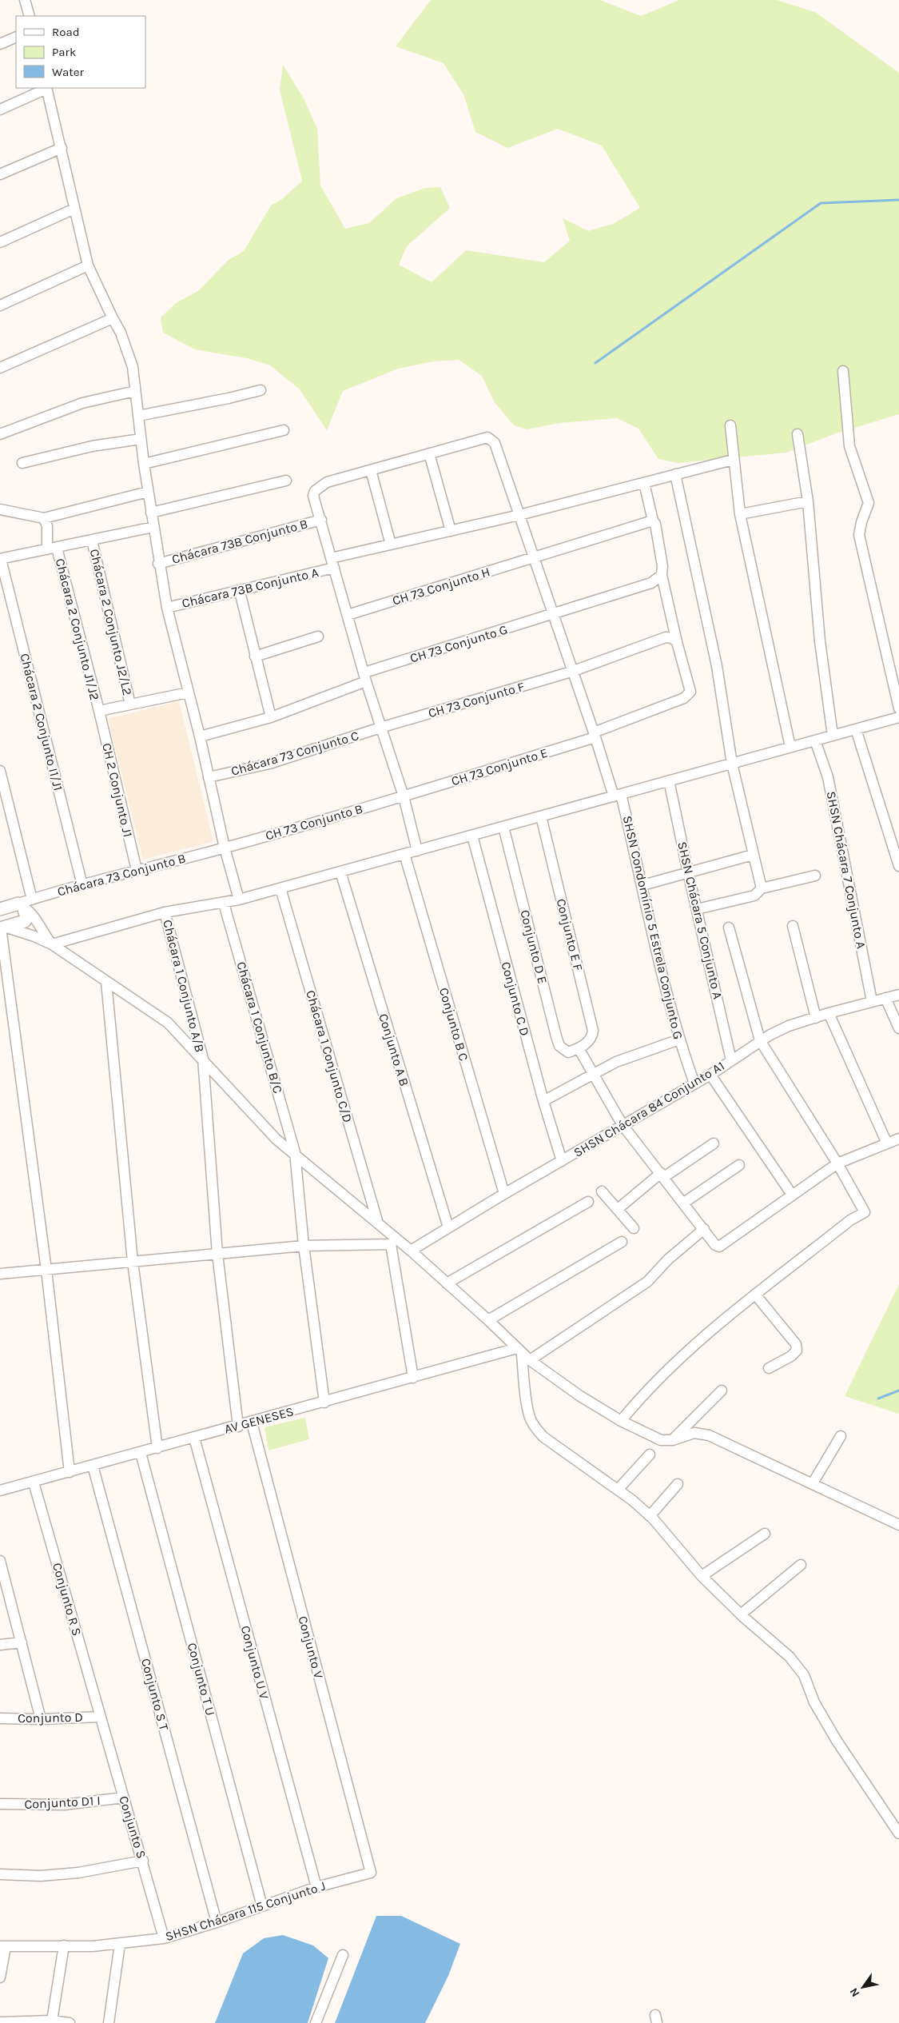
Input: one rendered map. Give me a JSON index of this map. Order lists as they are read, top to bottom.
{
  "streets": {
    "street": [
      "Chácara 73B Conjunto B",
      "CH 73 Conjunto H",
      "Chácara 73B Conjunto A",
      "Chácara 2 Conjunto J2/L2",
      "Chácara 2 Conjunto J1/J2",
      "CH 73 Conjunto G",
      "CH 73 Conjunto F",
      "Chácara 2 Conjunto I1/J1",
      "Chácara 73 Conjunto C",
      "CH 73 Conjunto E",
      "CH 2 Conjunto J1",
      "CH 73 Conjunto B",
      "SHSN Chácara 7 Conjunto A",
      "Chácara 73 Conjunto B",
      "SHSN Chácara 5 Conjunto A",
      "SHSN Condomínio 5 Estrela Conjunto G",
      "Conjunto E F",
      "Conjunto D E",
      "Chácara 1 Conjunto A/B",
      "Conjunto C D",
      "Conjunto B C",
      "Chácara 1 Conjunto B/C",
      "Conjunto A B",
      "Chácara 1 Conjunto C/D",
      "SHSN Chácara 84 Conjunto A1",
      "AV GENESES",
      "Conjunto R S",
      "Conjunto V",
      "Conjunto U V",
      "Conjunto T U",
      "Conjunto S T",
      "Conjunto D",
      "Conjunto D1 I",
      "Conjunto S",
      "SHSN Chácara 115 Conjunto J"
    ]
  },
  "crossings": [
    ["CH 73 Conjunto H", "SHSN Condomínio 5 Estrela Conjunto G"],
    ["Chácara 73B Conjunto A", "SHSN Condomínio 5 Estrela Conjunto G"],
    ["Chácara 2 Conjunto J1/J2", "CH 2 Conjunto J1"],
    ["CH 73 Conjunto G", "SHSN Condomínio 5 Estrela Conjunto G"],
    ["CH 73 Conjunto F", "Chácara 73 Conjunto C"],
    ["CH 73 Conjunto F", "CH 73 Conjunto E"],
    ["CH 73 Conjunto F", "SHSN Condomínio 5 Estrela Conjunto G"],
    ["Chácara 2 Conjunto I1/J1", "Chácara 73 Conjunto B"],
    ["CH 73 Conjunto E", "CH 73 Conjunto B"],
    ["CH 73 Conjunto E", "SHSN Condomínio 5 Estrela Conjunto G"],
    ["CH 2 Conjunto J1", "Chácara 73 Conjunto B"],
    ["CH 73 Conjunto B", "Chácara 73 Conjunto B"],
    ["SHSN Chácara 7 Conjunto A", "SHSN Chácara 84 Conjunto A1"],
    ["SHSN Chácara 5 Conjunto A", "SHSN Chácara 84 Conjunto A1"],
    ["SHSN Condomínio 5 Estrela Conjunto G", "SHSN Chácara 84 Conjunto A1"],
    ["Conjunto E F", "Conjunto D E"],
    ["Chácara 1 Conjunto A/B", "AV GENESES"],
    ["Conjunto C D", "SHSN Chácara 84 Conjunto A1"],
    ["Conjunto B C", "SHSN Chácara 84 Conjunto A1"],
    ["Chácara 1 Conjunto B/C", "AV GENESES"],
    ["Conjunto A B", "SHSN Chácara 84 Conjunto A1"],
    ["AV GENESES", "Conjunto R S"],
    ["AV GENESES", "Conjunto V"],
    ["AV GENESES", "Conjunto U V"],
    ["AV GENESES", "Conjunto T U"],
    ["AV GENESES", "Conjunto S T"],
    ["Conjunto R S", "Conjunto D"],
    ["Conjunto R S", "Conjunto S"],
    ["Conjunto V", "SHSN Chácara 115 Conjunto J"],
    ["Conjunto U V", "SHSN Chácara 115 Conjunto J"],
    ["Conjunto T U", "SHSN Chácara 115 Conjunto J"],
    ["Conjunto S T", "SHSN Chácara 115 Conjunto J"],
    ["Conjunto D", "Conjunto S"],
    ["Conjunto D1 I", "Conjunto S"],
    ["Conjunto S", "SHSN Chácara 115 Conjunto J"]
  ],
  "legend": ["Road", "Park", "Water"],
  "north": "bottom left"
}
